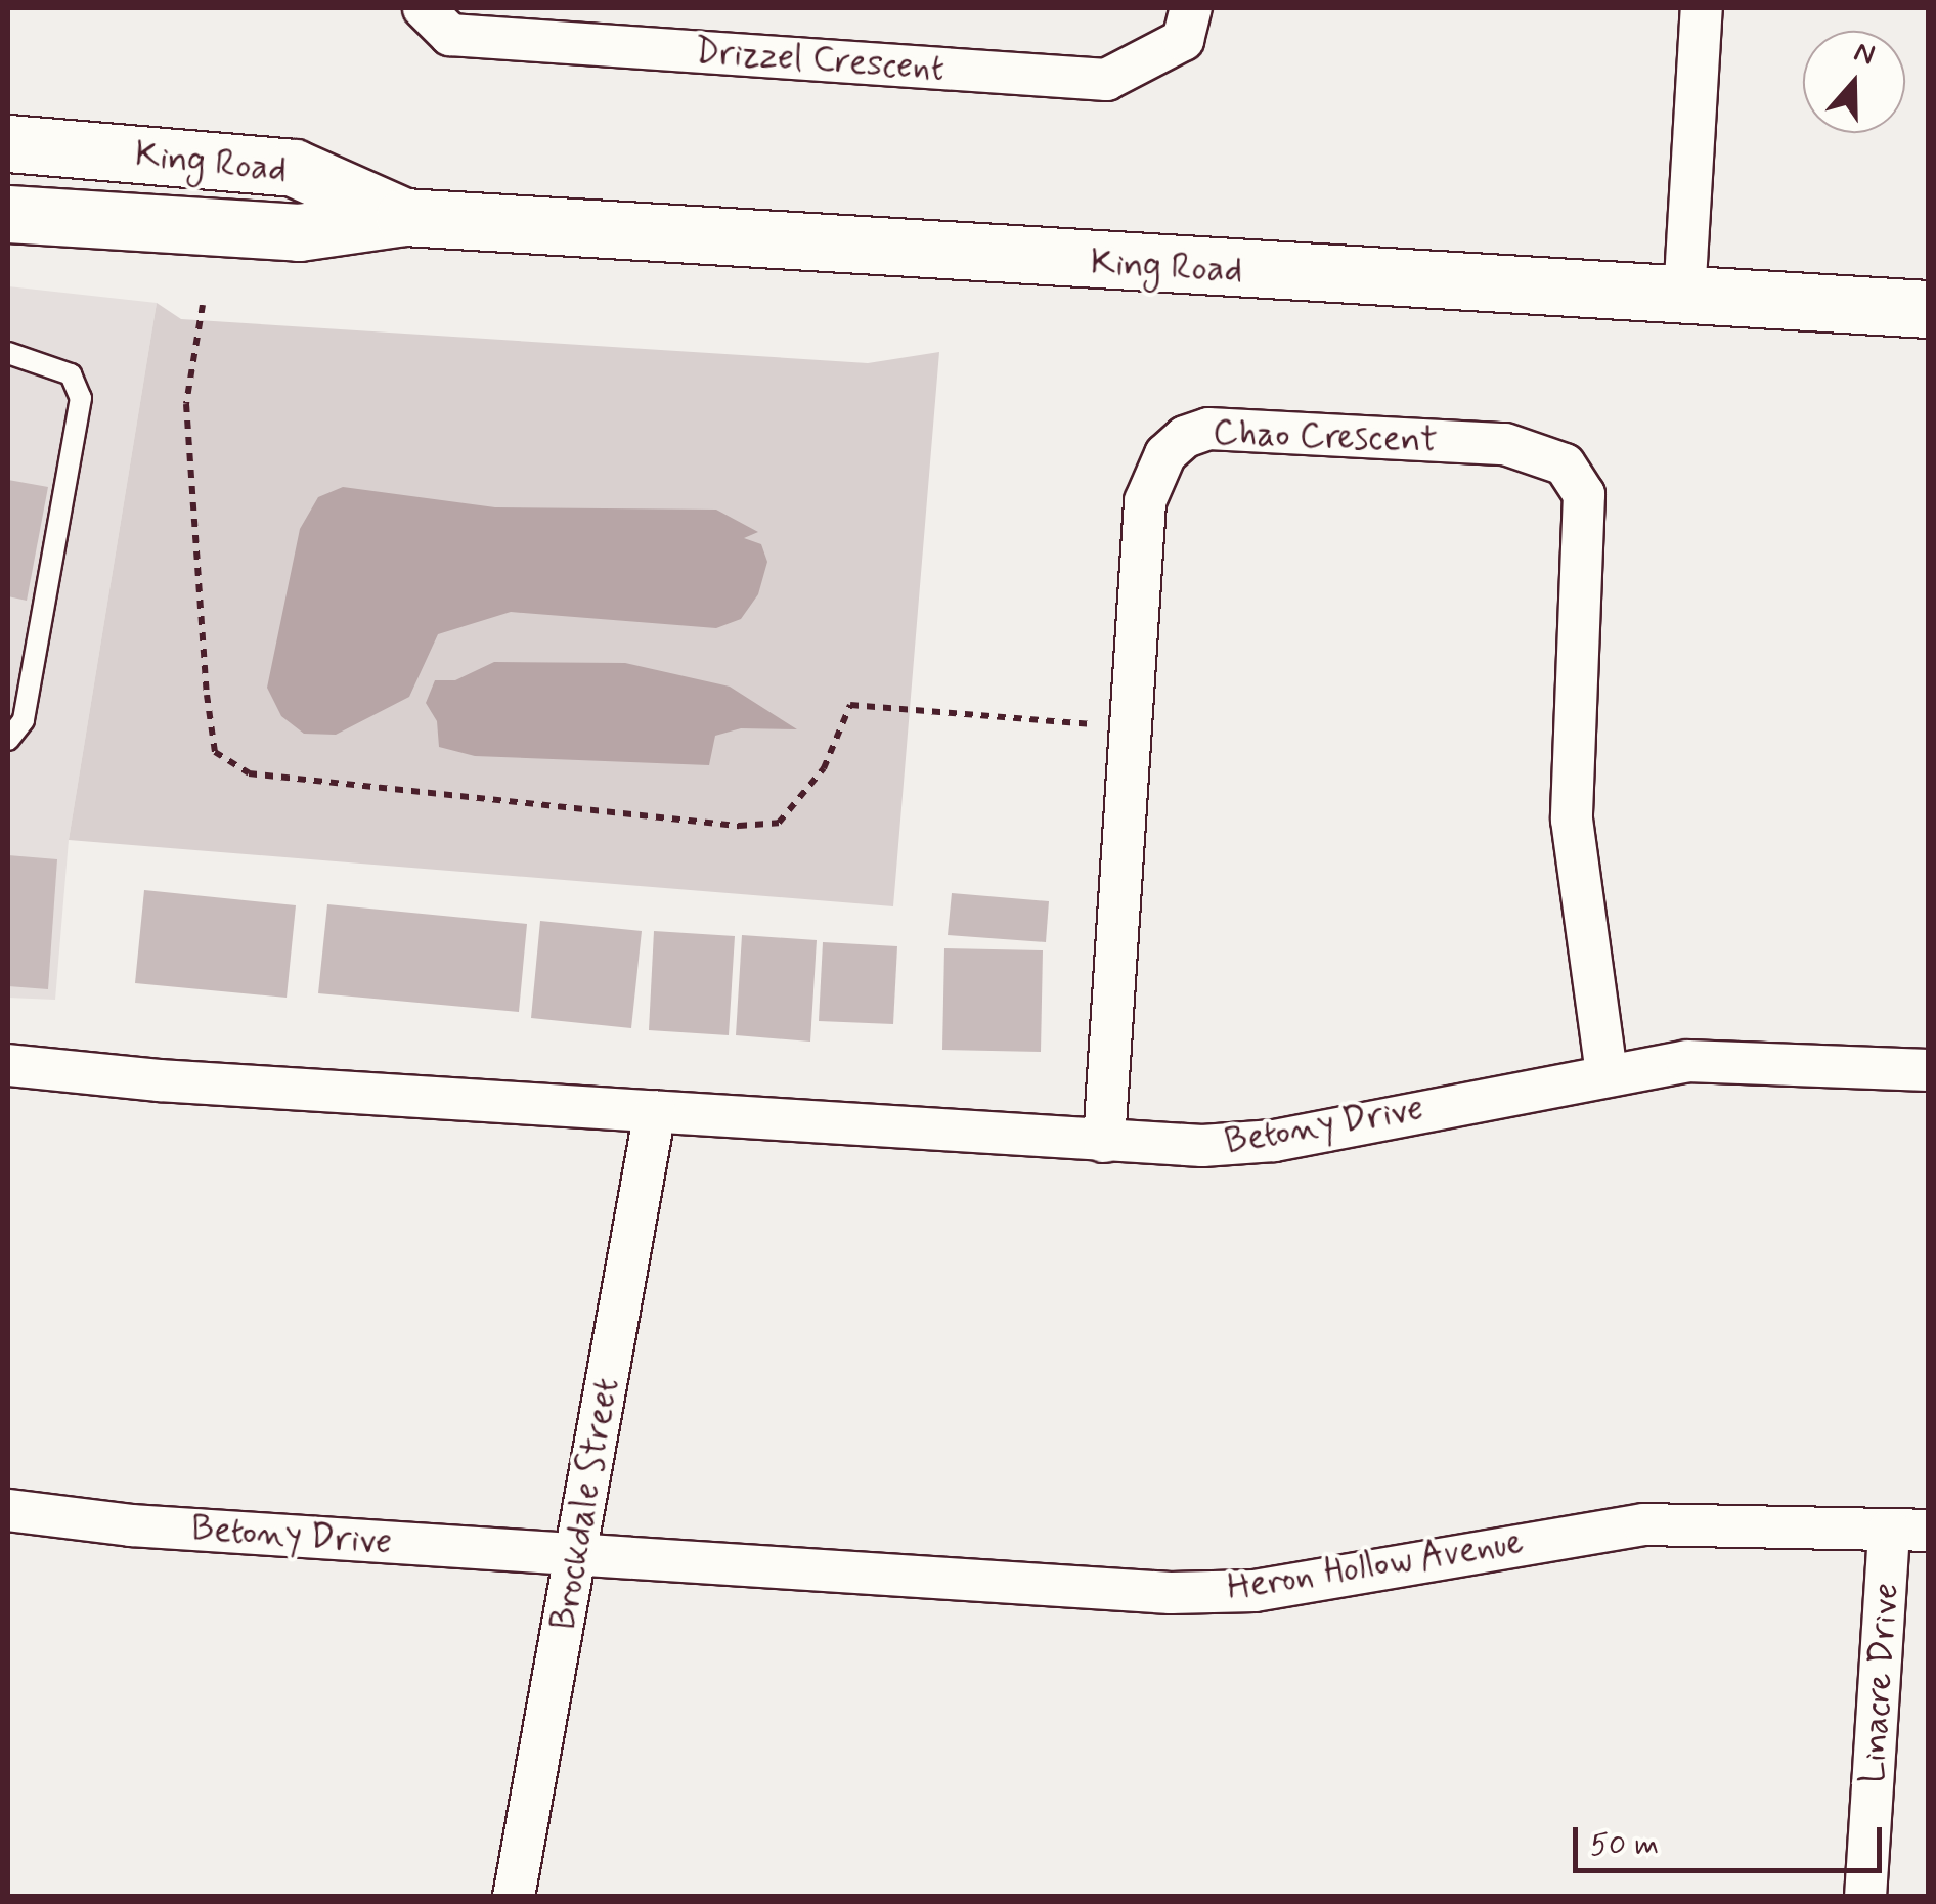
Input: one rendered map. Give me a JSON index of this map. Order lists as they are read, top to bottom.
{
  "streets": {
    "main road": ["King Road"],
    "street": [
      "Drizzel Crescent",
      "Chao Crescent",
      "Betony Drive",
      "Brockdale Street",
      "Heron Hollow Avenue",
      "Linacre Drive"
    ]
  },
  "crossings": [
    ["Chao Crescent", "Betony Drive"],
    ["Betony Drive", "Brockdale Street"],
    ["Betony Drive", "Heron Hollow Avenue"],
    ["Brockdale Street", "Heron Hollow Avenue"],
    ["Heron Hollow Avenue", "Linacre Drive"]
  ],
  "scale_bar": "50 m",
  "north": "top"
}
